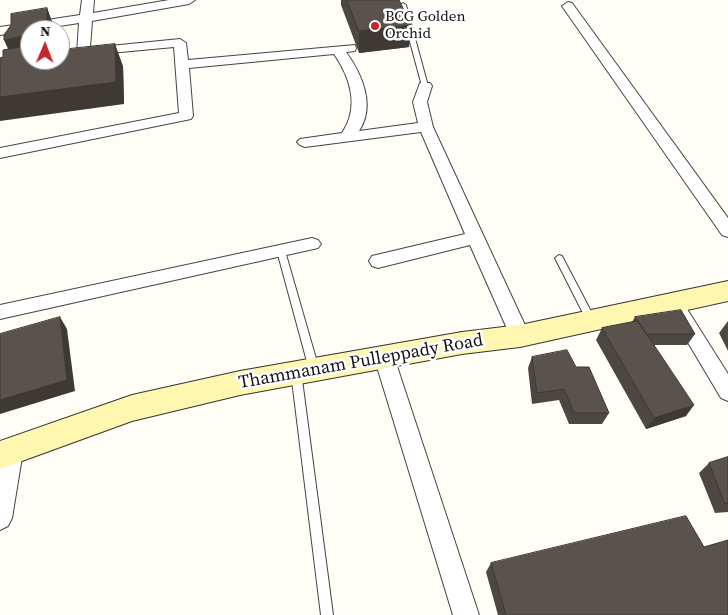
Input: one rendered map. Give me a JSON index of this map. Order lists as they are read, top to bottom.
{
  "streets": {
    "main road": ["Thammanam Pulleppady Road"]
  },
  "places": ["BCG Golden Orchid"],
  "north": "top"
}
